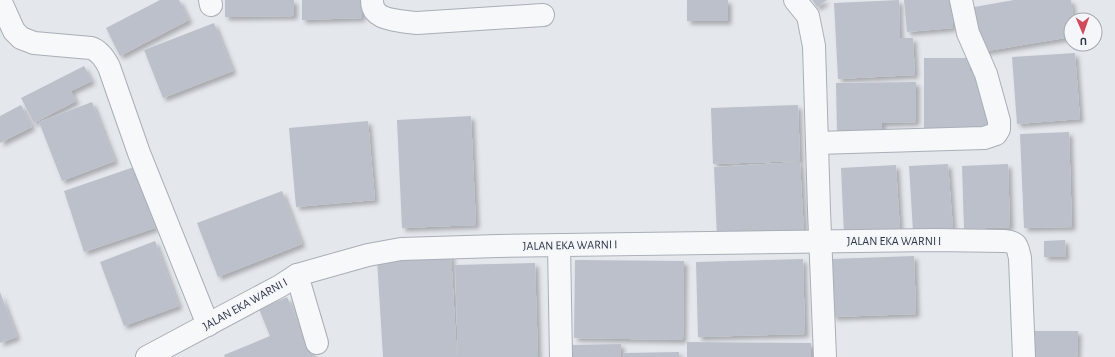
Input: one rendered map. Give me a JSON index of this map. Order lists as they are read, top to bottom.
{
  "streets": {
    "street": ["JALAN EKA WARNI I"]
  },
  "north": "bottom"
}
